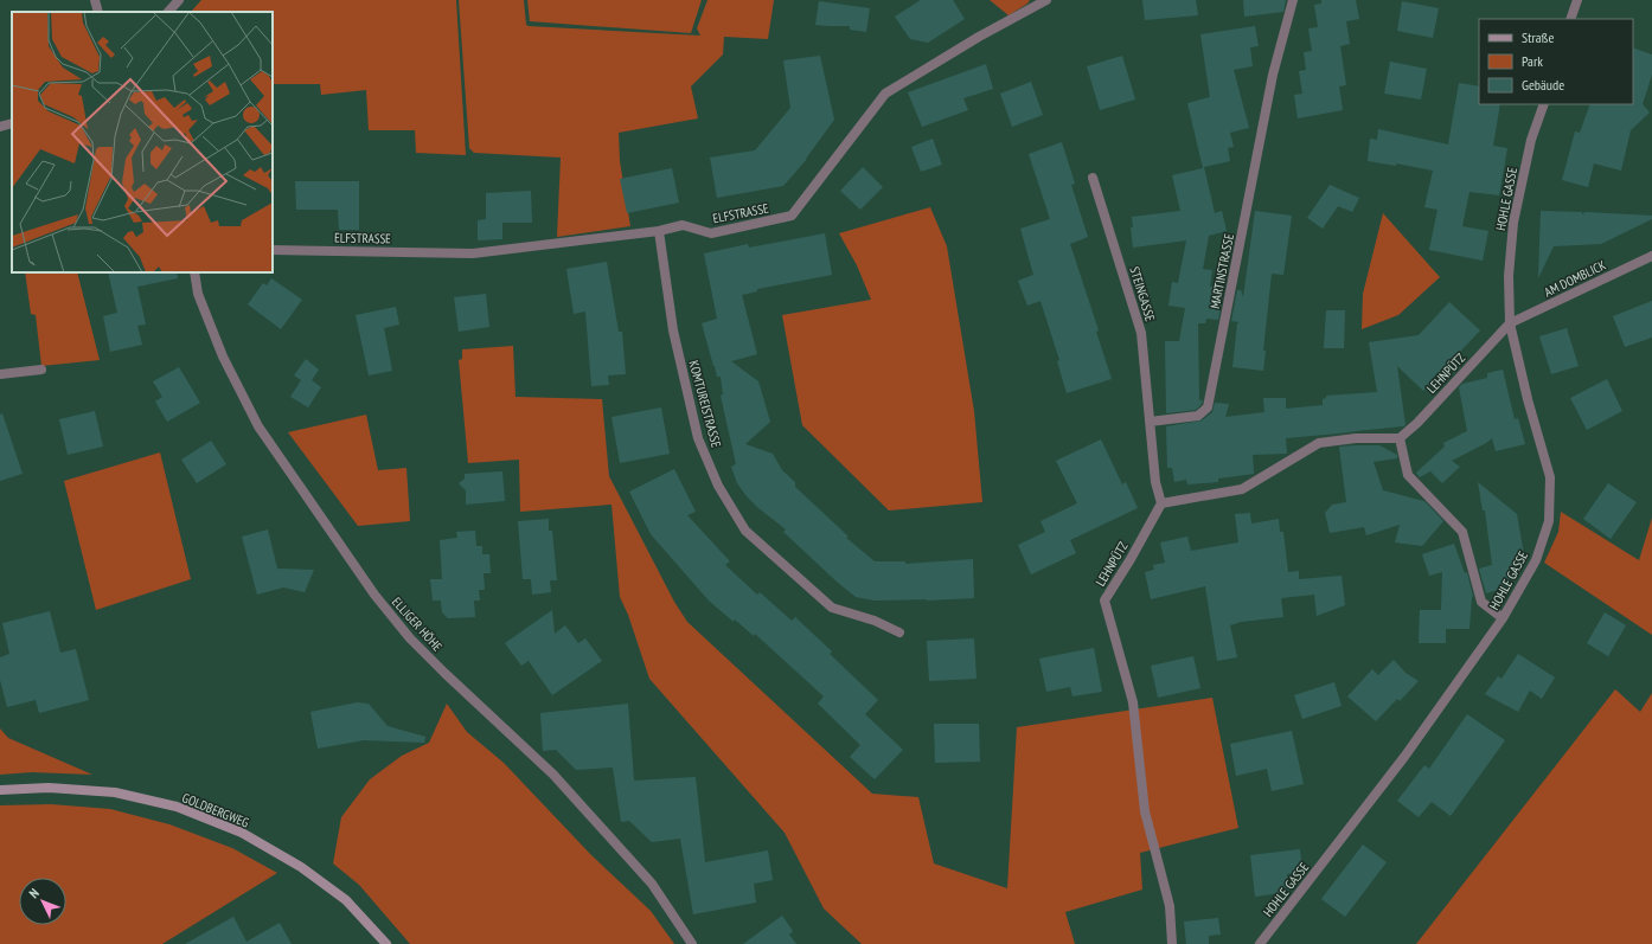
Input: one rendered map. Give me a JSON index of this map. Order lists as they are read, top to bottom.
{
  "streets": {
    "street": [
      "HOHLE GASSE",
      "ELFSTRASSE",
      "MARTINSTRASSE",
      "AM DOMBLICK",
      "STEINGASSE",
      "LEHNPÜTZ",
      "KOMTUREISTRASSE",
      "ELLIGER HÖHE",
      "GOLDBERGWEG"
    ]
  },
  "crossings": [
    ["HOHLE GASSE", "AM DOMBLICK"],
    ["HOHLE GASSE", "LEHNPÜTZ"],
    ["ELFSTRASSE", "KOMTUREISTRASSE"],
    ["MARTINSTRASSE", "STEINGASSE"],
    ["AM DOMBLICK", "LEHNPÜTZ"]
  ],
  "legend": ["Straße", "Park", "Gebäude"],
  "north": "top left"
}
